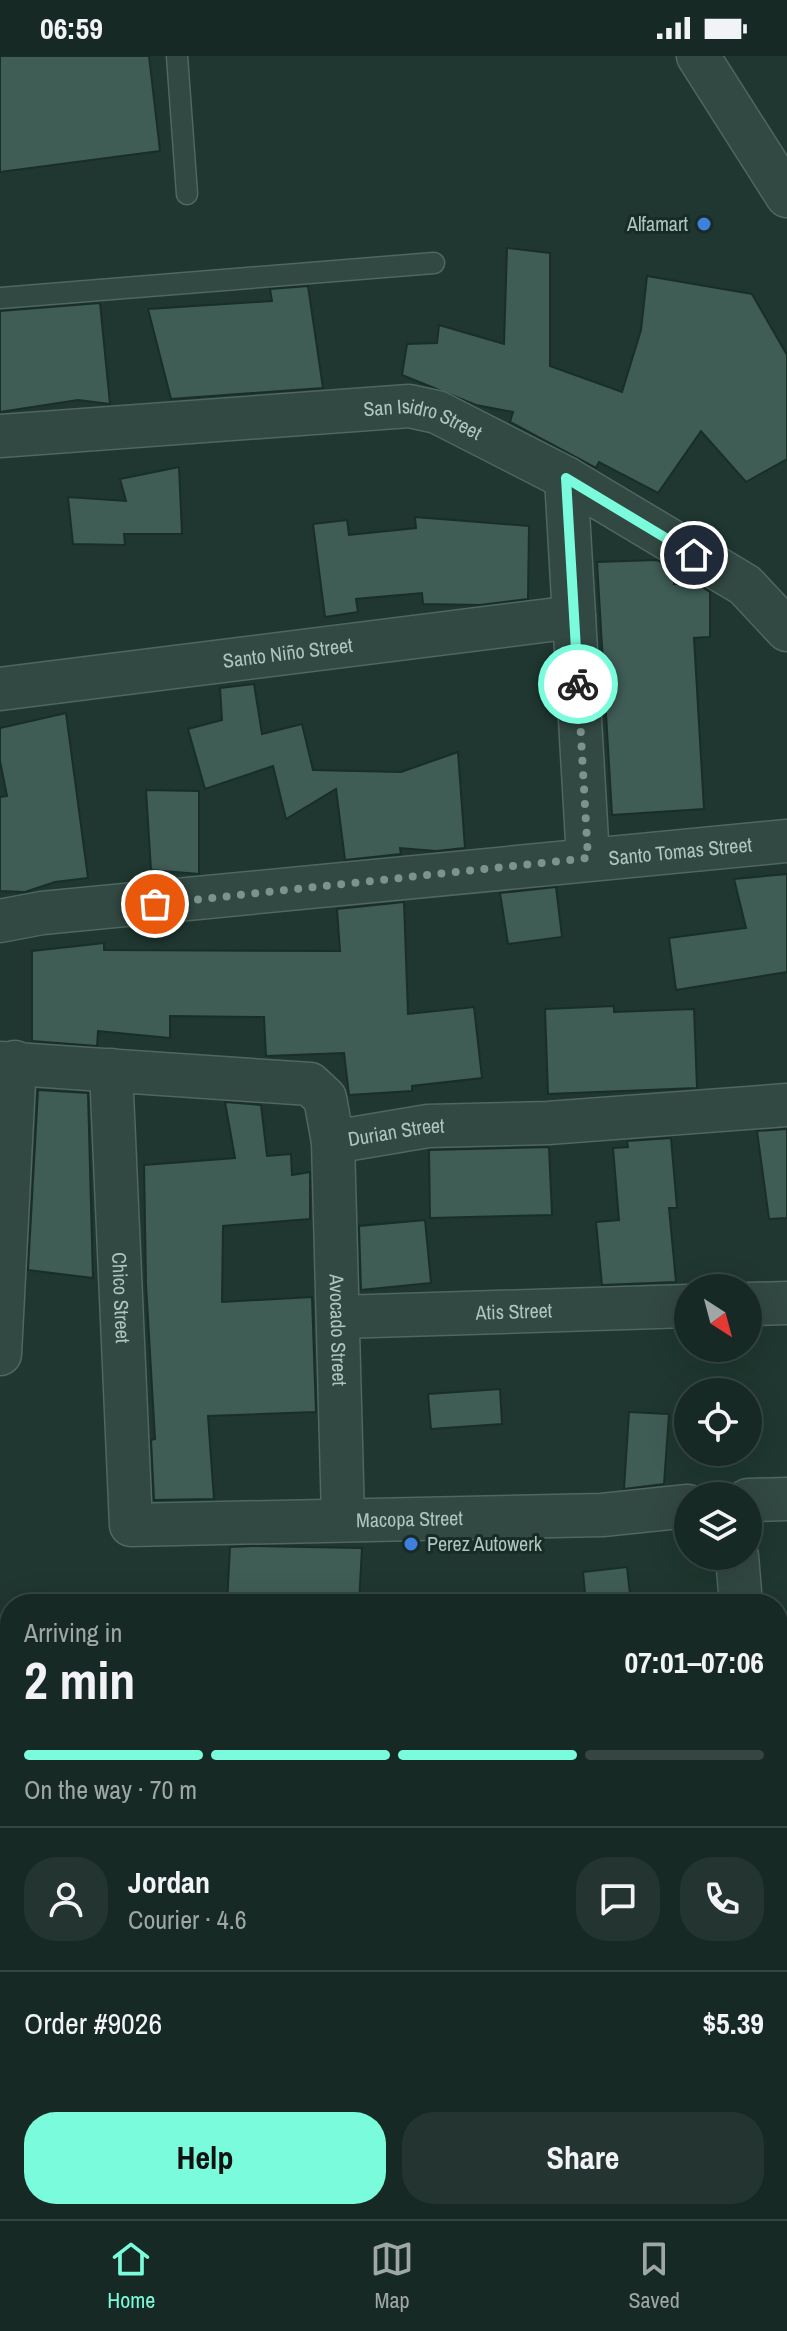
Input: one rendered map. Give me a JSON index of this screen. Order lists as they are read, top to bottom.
{
  "streets": {
    "street": [
      "San Isidro Street",
      "Santo Niño Street",
      "Santo Tomas Street",
      "Durian Street",
      "Chico Street",
      "Atis Street",
      "Avocado Street",
      "Macopa Street"
    ]
  },
  "crossings": [
    ["Durian Street", "Chico Street"],
    ["Durian Street", "Avocado Street"],
    ["Chico Street", "Macopa Street"],
    ["Atis Street", "Avocado Street"],
    ["Avocado Street", "Macopa Street"]
  ],
  "places": ["Alfamart", "Perez Autowerk"],
  "north": "bottom right",
  "page": {
    "status": "06:59",
    "heading": ["2 min", "Arriving in", "07:01–07:06"],
    "panel": [
      "Jordan",
      "Courier · 4.6",
      "Order #9026",
      "$5.39"
    ],
    "bar": "On the way · 70 m",
    "buttons": ["Help", "Share"],
    "tabs": ["Home", "Map", "Saved"]
  }
}
